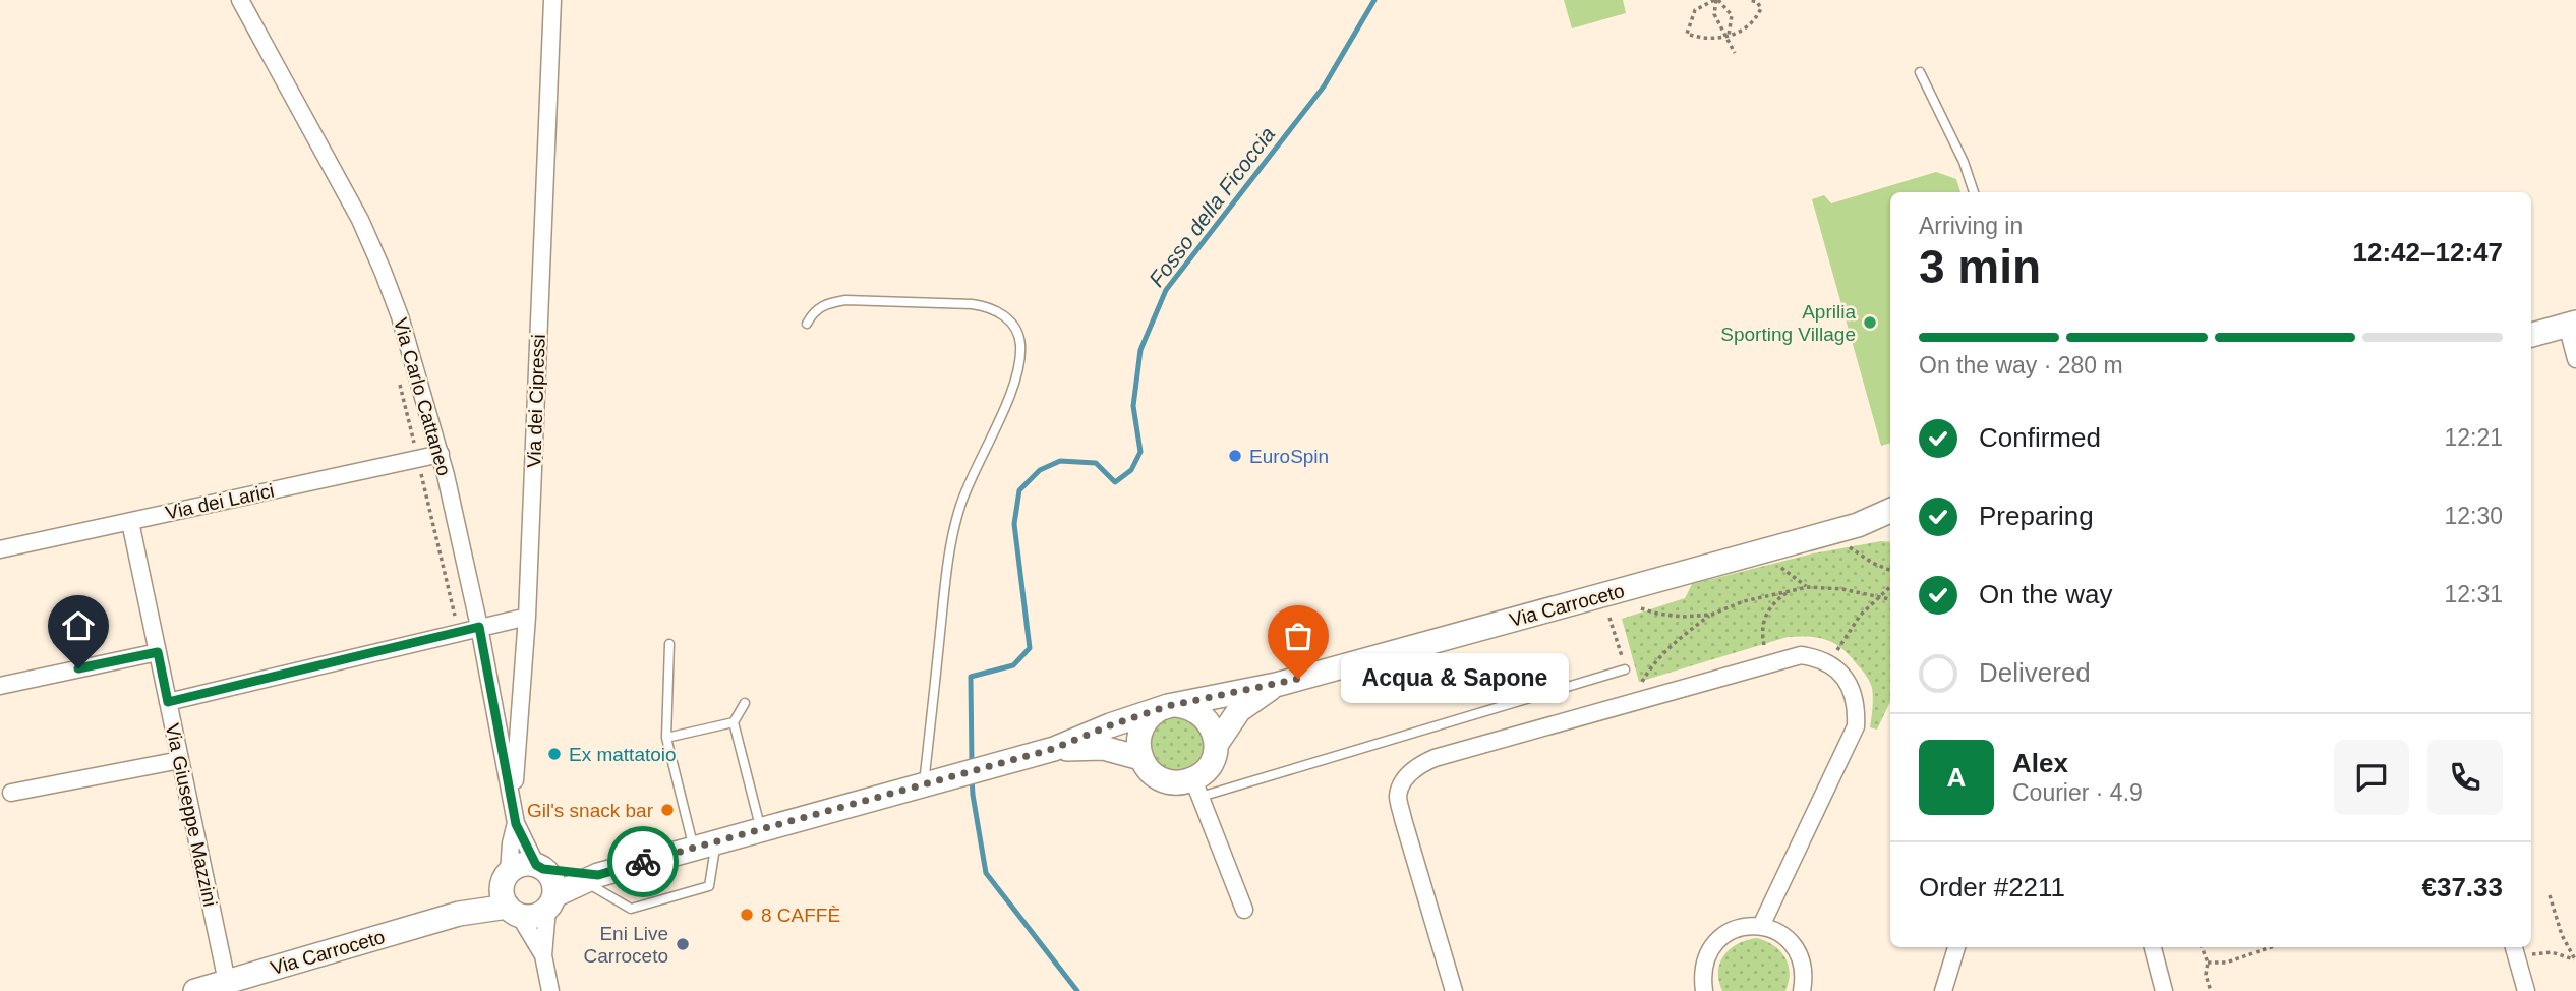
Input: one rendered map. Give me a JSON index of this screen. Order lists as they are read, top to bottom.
{
  "streets": {
    "street": [
      "Via Carlo Cattaneo",
      "Via dei Cipressi",
      "Via dei Larici",
      "Via Carroceto",
      "Via Giuseppe Mazzini"
    ]
  },
  "crossings": [
    ["Via Carlo Cattaneo", "Via dei Cipressi"],
    ["Via Carlo Cattaneo", "Via dei Larici"],
    ["Via Carlo Cattaneo", "Via Carroceto"],
    ["Via dei Larici", "Via Giuseppe Mazzini"],
    ["Via Carroceto", "Via Giuseppe Mazzini"]
  ],
  "water": ["Fosso della Ficoccia"],
  "places": [
    "Aprilia Sporting Village",
    "EuroSpin",
    "Acqua & Sapone",
    "Ex mattatoio",
    "Gil's snack bar",
    "8 CAFFÈ",
    "Eni Live Carroceto"
  ],
  "page": {
    "heading": ["3 min", "Arriving in", "12:42–12:47"],
    "panel": [
      "Alex",
      "Courier · 4.9",
      "Order #2211",
      "€37.33"
    ],
    "bar": "On the way · 280 m",
    "list": [
      ["Confirmed", "12:21"],
      ["Preparing", "12:30"],
      ["On the way", "12:31"],
      "Delivered"
    ],
    "bubble": "Acqua & Sapone",
    "round": "A"
  }
}
